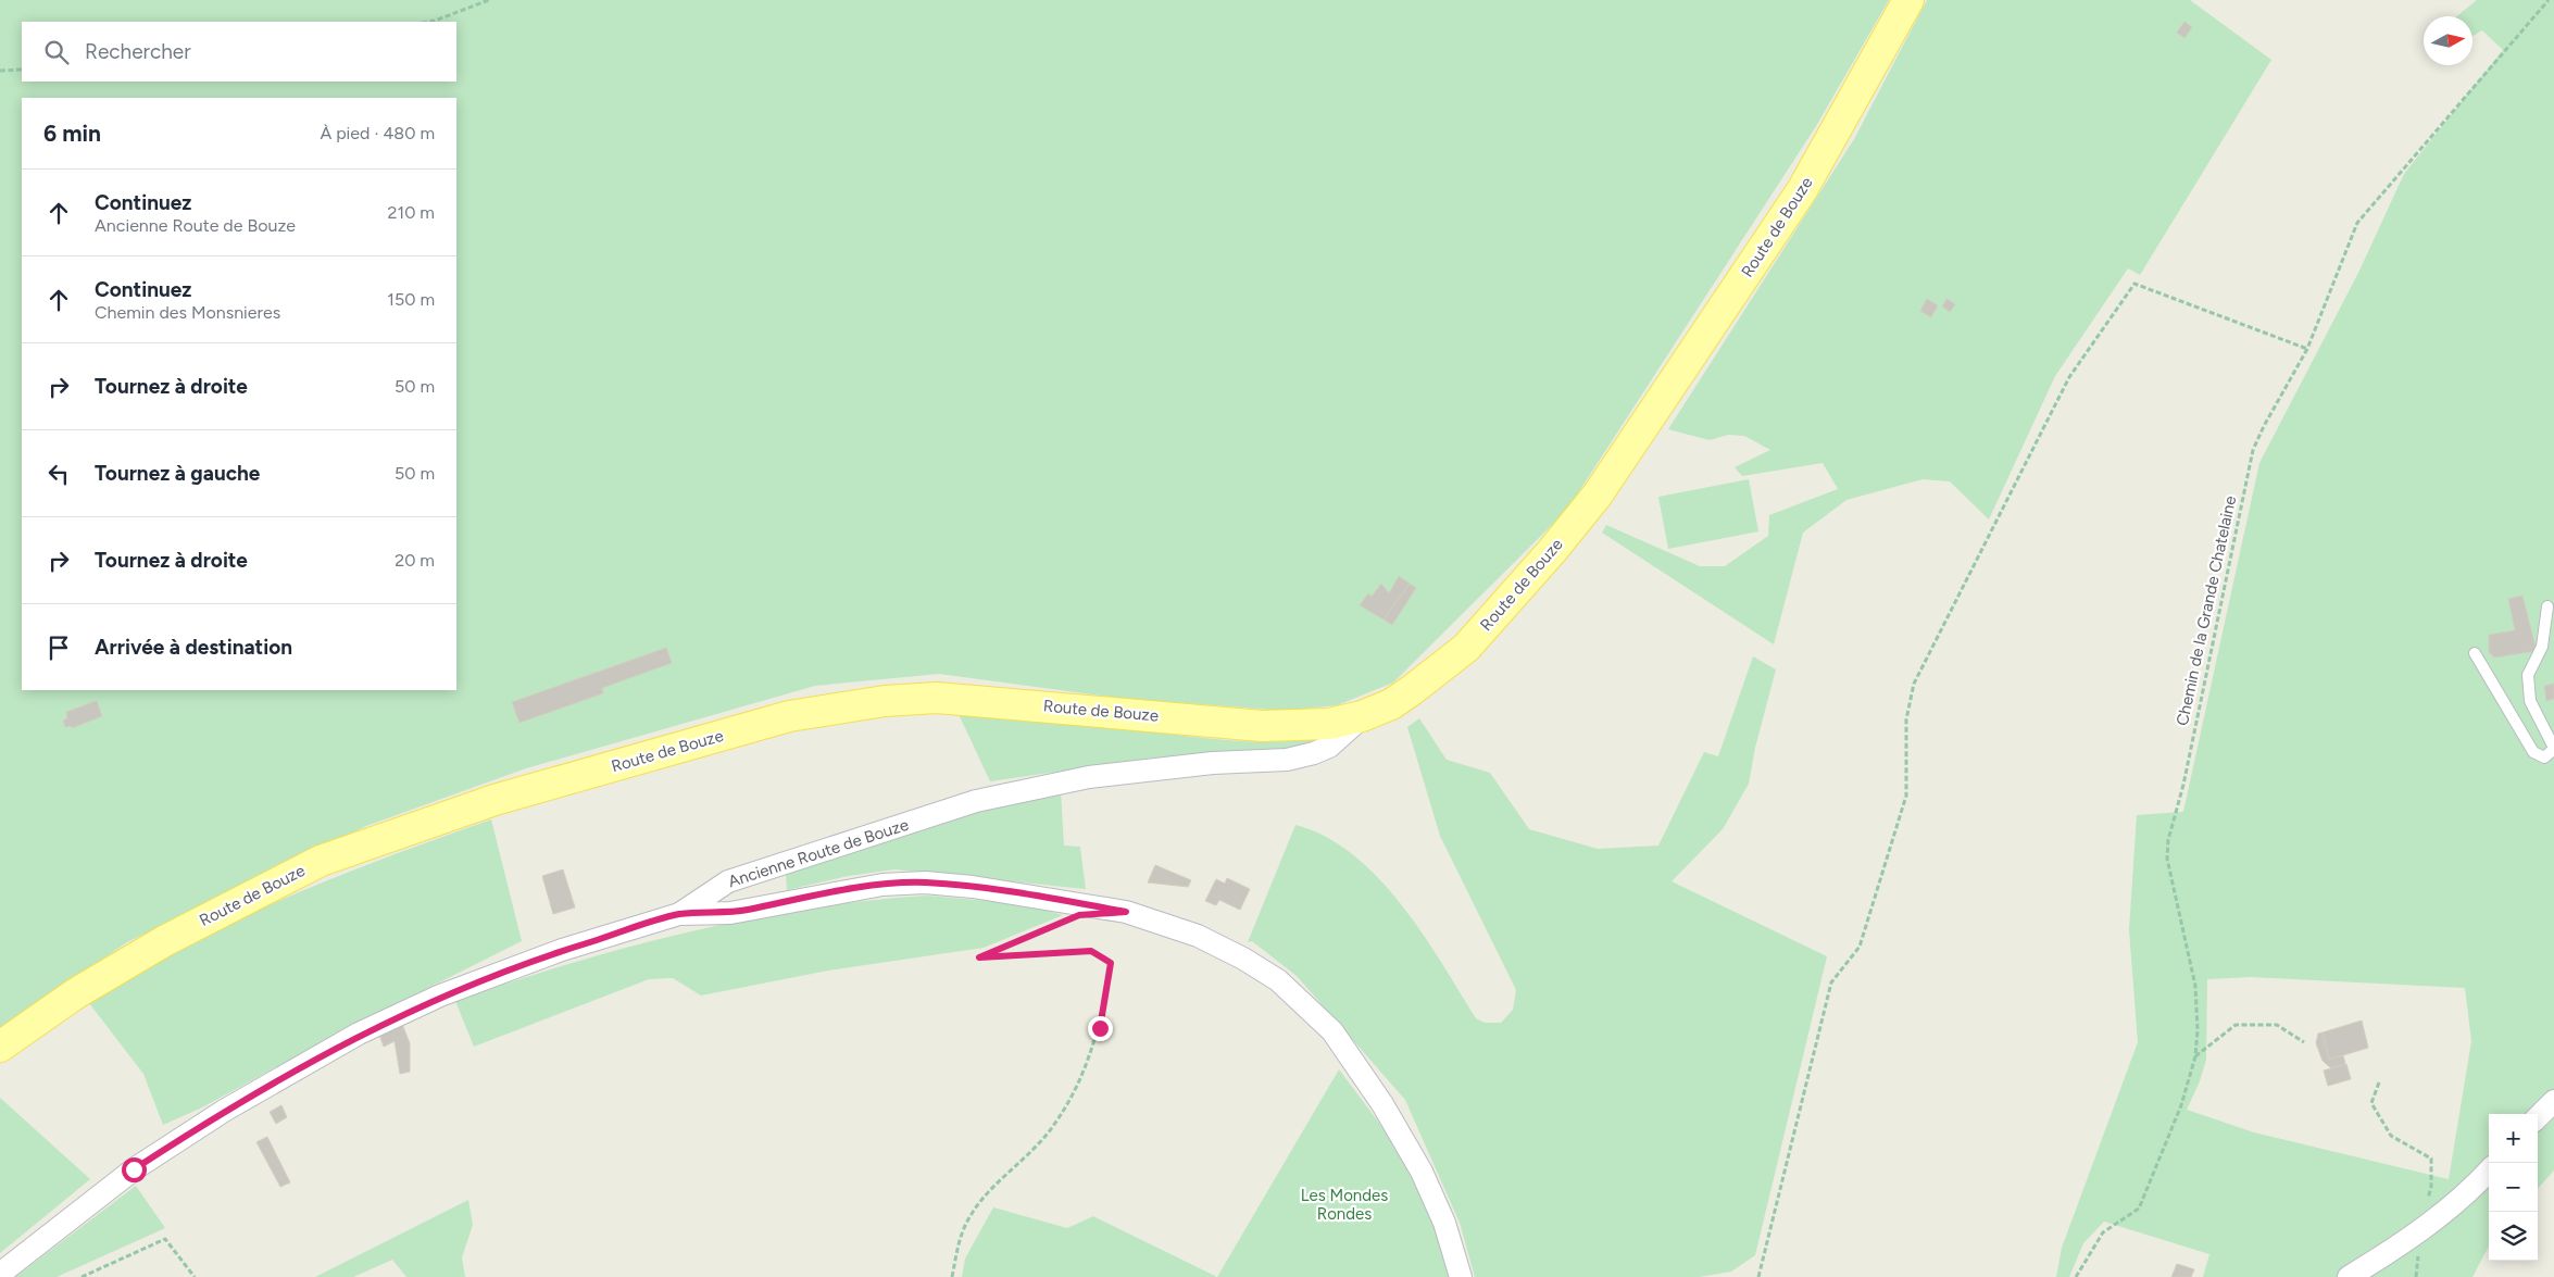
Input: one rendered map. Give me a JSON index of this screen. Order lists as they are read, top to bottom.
{
  "streets": {
    "main road": ["Route de Bouze"],
    "street": ["Ancienne Route de Bouze"],
    "path": ["Chemin de la Grande Chatelaine"]
  },
  "crossings": [
    ["Route de Bouze", "Ancienne Route de Bouze"]
  ],
  "parks": ["Les Mondes Rondes"],
  "north": "right",
  "page": {
    "search": "Rechercher",
    "heading": ["6 min", "À pied · 480 m"],
    "list": [
      ["Continuez", "Ancienne Route de Bouze", "210 m"],
      ["Continuez", "Chemin des Monsnieres", "150 m"],
      ["Tournez à droite", "50 m"],
      ["Tournez à gauche", "50 m"],
      ["Tournez à droite", "20 m"],
      "Arrivée à destination"
    ],
    "map_buttons": ["+", "−"]
  }
}
